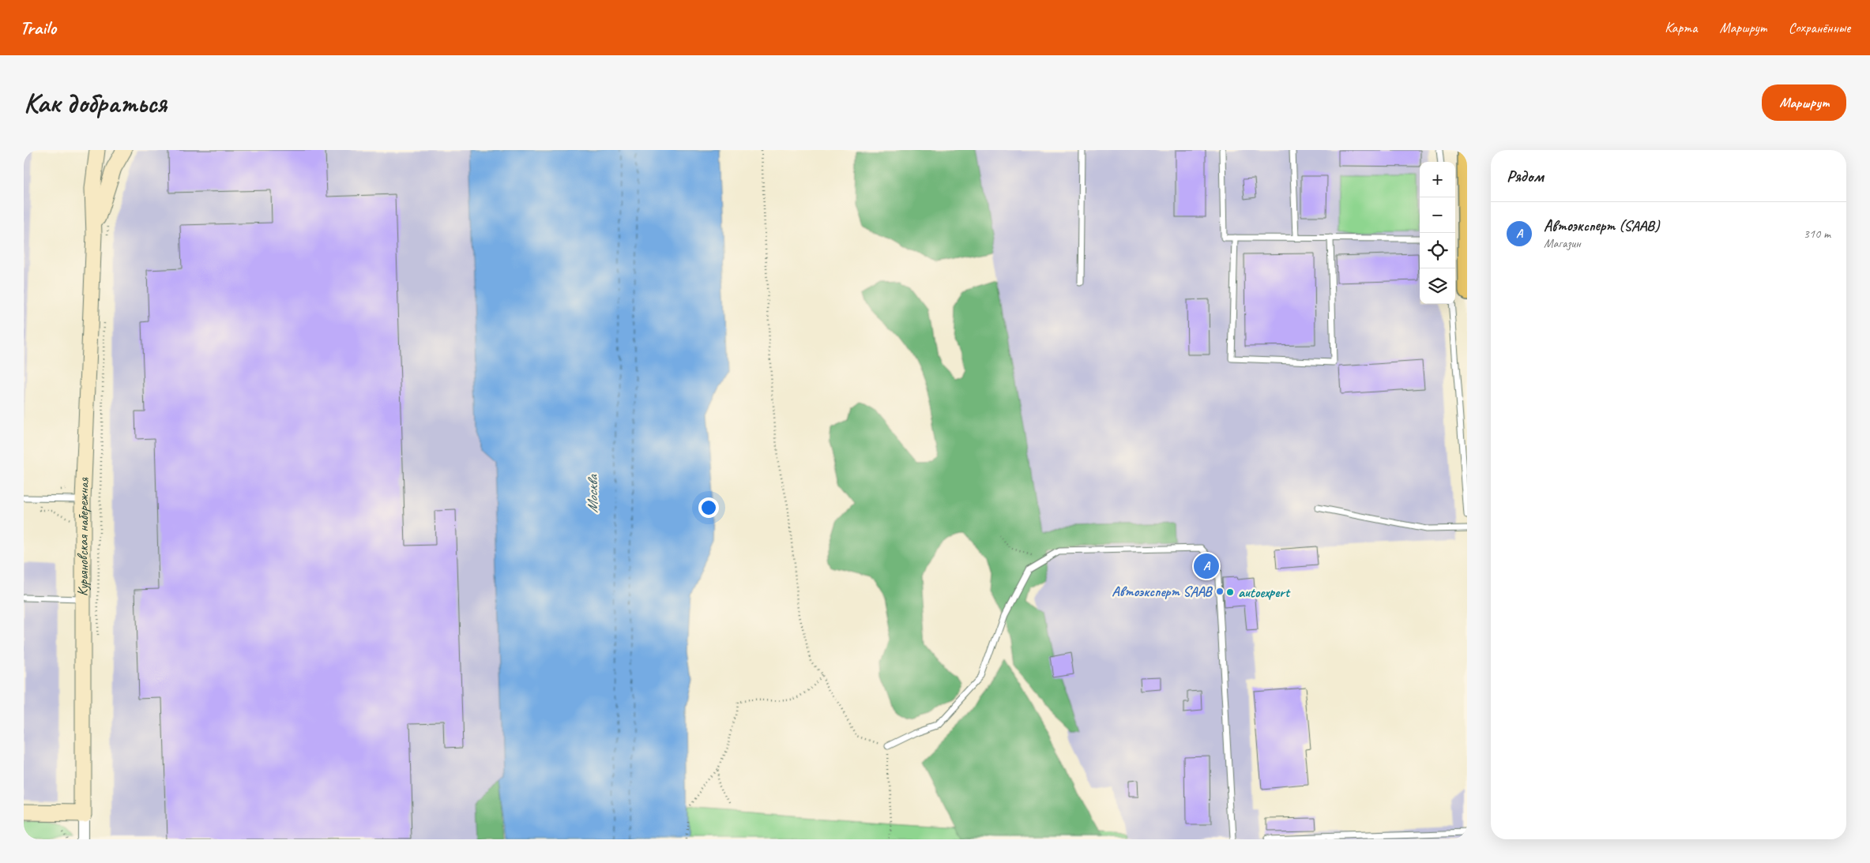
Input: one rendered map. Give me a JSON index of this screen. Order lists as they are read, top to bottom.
{
  "streets": {
    "street": ["Курьяновская набережная"]
  },
  "water": ["Москва"],
  "places": ["Автоэксперт SAAB", "autoexpert"],
  "page": {
    "header": "Trailo",
    "nav": ["Карта", "Маршрут", "Сохранённые"],
    "buttons": "Маршрут",
    "title": "Как добраться",
    "heading": "Рядом",
    "map_buttons": ["+", "−"],
    "list": [
      {
        "mark": "A",
        "name": "Автоэксперт (SAAB)",
        "note": "Магазин",
        "value": "310 m"
      }
    ],
    "pins": "A"
  }
}
